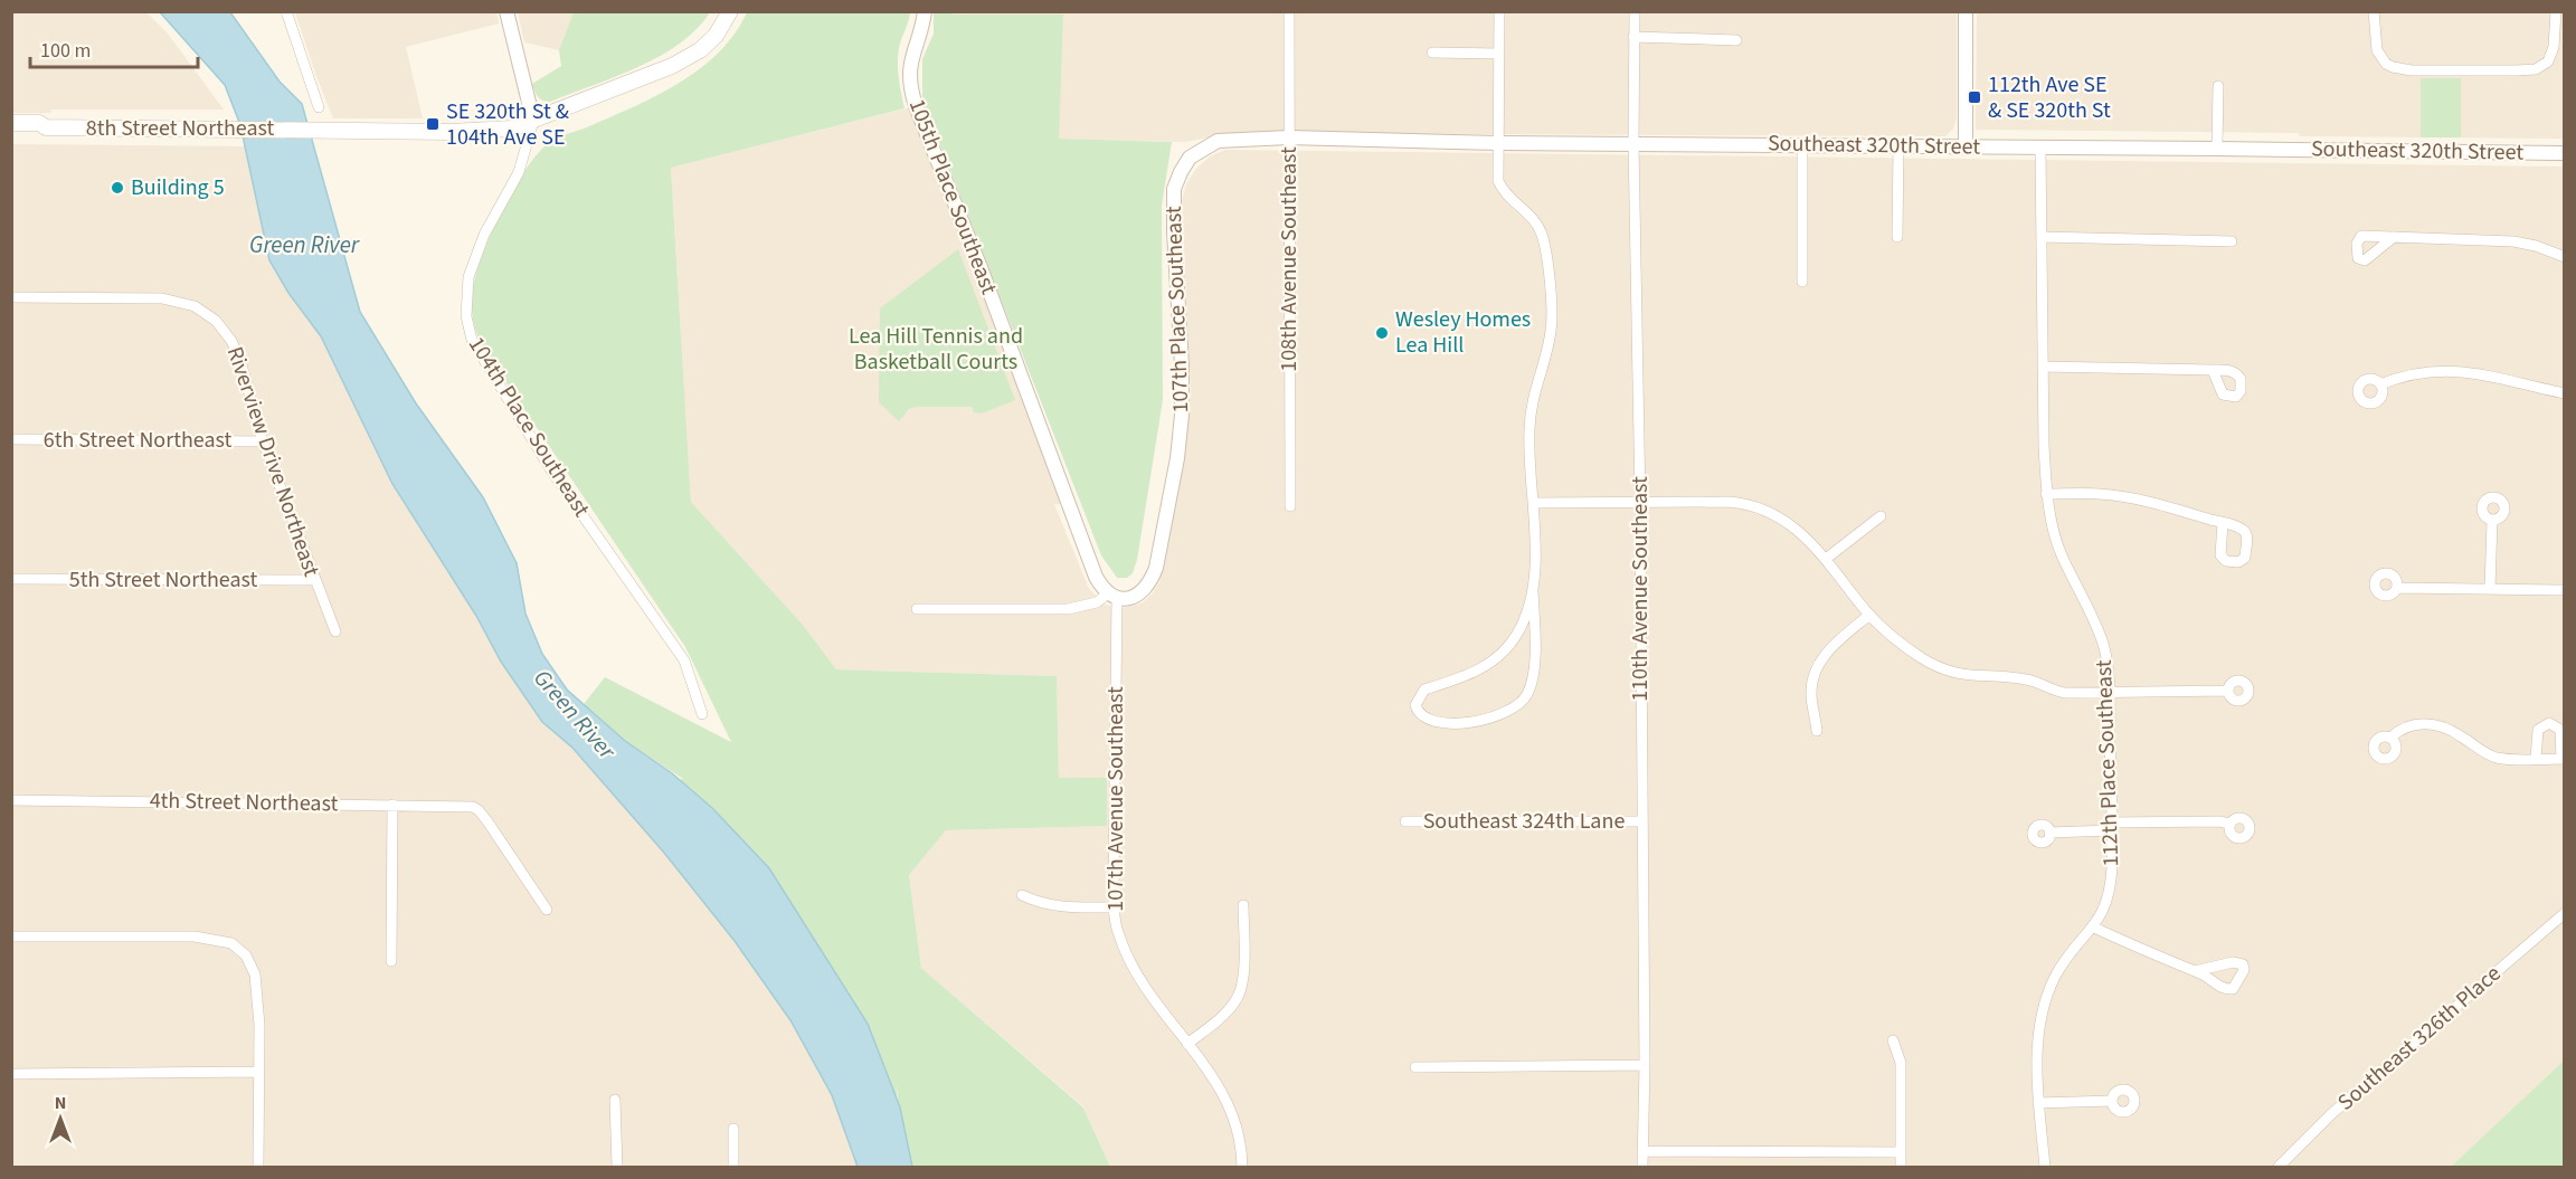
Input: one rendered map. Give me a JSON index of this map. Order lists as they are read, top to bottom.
{
  "streets": {
    "main road": ["8th Street Northeast"],
    "street": [
      "Southeast 320th Street",
      "105th Place Southeast",
      "108th Avenue Southeast",
      "107th Place Southeast",
      "104th Place Southeast",
      "6th Street Northeast",
      "Riverview Drive Northeast",
      "5th Street Northeast",
      "110th Avenue Southeast",
      "112th Place Southeast",
      "107th Avenue Southeast",
      "4th Street Northeast",
      "Southeast 324th Lane",
      "Southeast 326th Place"
    ]
  },
  "crossings": [
    ["8th Street Northeast", "104th Place Southeast"],
    ["Southeast 320th Street", "108th Avenue Southeast"],
    ["Southeast 320th Street", "107th Place Southeast"],
    ["Southeast 320th Street", "110th Avenue Southeast"],
    ["Southeast 320th Street", "112th Place Southeast"],
    ["105th Place Southeast", "107th Place Southeast"],
    ["105th Place Southeast", "107th Avenue Southeast"],
    ["107th Place Southeast", "107th Avenue Southeast"],
    ["6th Street Northeast", "Riverview Drive Northeast"],
    ["Riverview Drive Northeast", "5th Street Northeast"],
    ["110th Avenue Southeast", "Southeast 324th Lane"]
  ],
  "water": ["Green River"],
  "parks": ["Lea Hill Tennis and Basketball Courts"],
  "places": {
    "transit": ["112th Ave SE & SE 320th St", "SE 320th St & 104th Ave SE"],
    "other": ["Building 5", "Wesley Homes Lea Hill"]
  },
  "scale_bar": "100 m",
  "north": "top"
}
